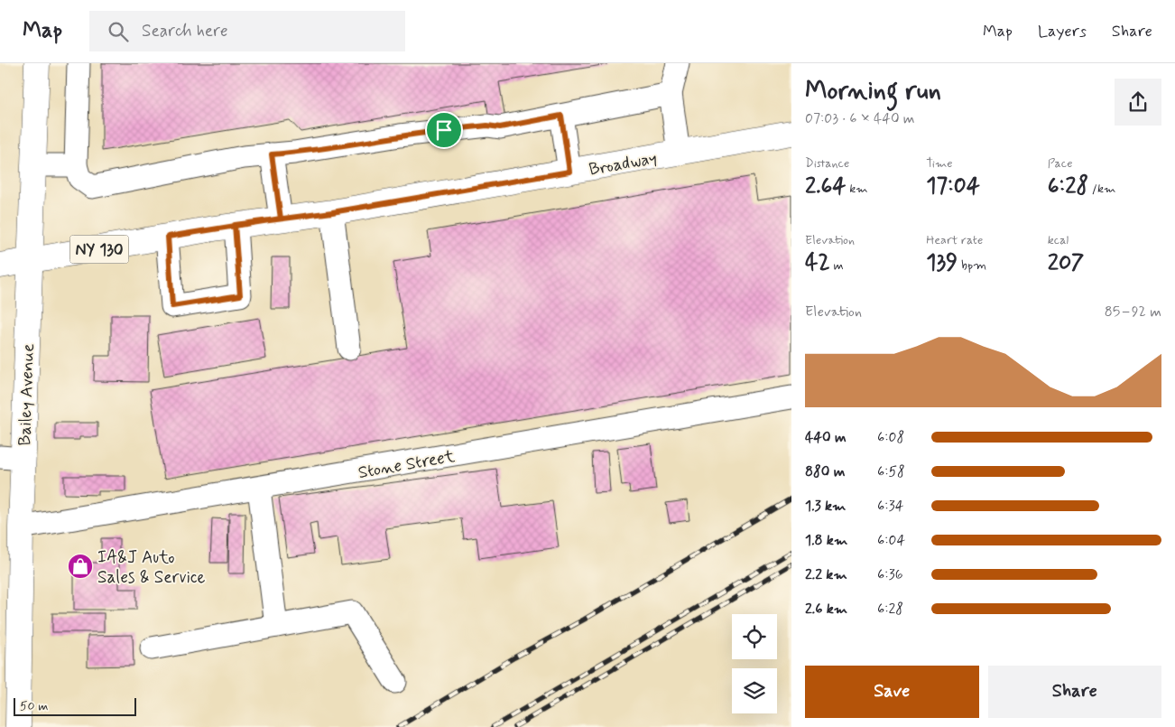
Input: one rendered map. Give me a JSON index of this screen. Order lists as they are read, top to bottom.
{
  "streets": {
    "main road": ["Broadway", "NY 130", "Bailey Avenue"],
    "street": ["Stone Street"]
  },
  "crossings": [
    ["Broadway", "Bailey Avenue"],
    ["Bailey Avenue", "Stone Street"]
  ],
  "places": {
    "shop": ["IA&J Auto Sales & Service"]
  },
  "scale_bar": "50 m",
  "page": {
    "header": "Map",
    "search": "Search here",
    "nav": ["Map", "Layers", "Share"],
    "heading": ["Morning run", "07:03 · 6 × 440 m"],
    "stats": [
      ["Distance", "2.64 km"],
      ["Time", "17:04"],
      ["Pace", "6:28 /km"],
      ["Elevation", "42 m"],
      ["Heart rate", "139 bpm"],
      ["kcal", "207"]
    ],
    "chart": ["Elevation", "85–92 m"],
    "list": [
      {
        "name": "440 m",
        "note": "6:08"
      },
      {
        "name": "880 m",
        "note": "6:58"
      },
      {
        "name": "1.3 km",
        "note": "6:34"
      },
      {
        "name": "1.8 km",
        "note": "6:04"
      },
      {
        "name": "2.2 km",
        "note": "6:36"
      },
      {
        "name": "2.6 km",
        "note": "6:28"
      }
    ],
    "buttons": ["Save", "Share"],
    "scale": "50 m"
  }
}
